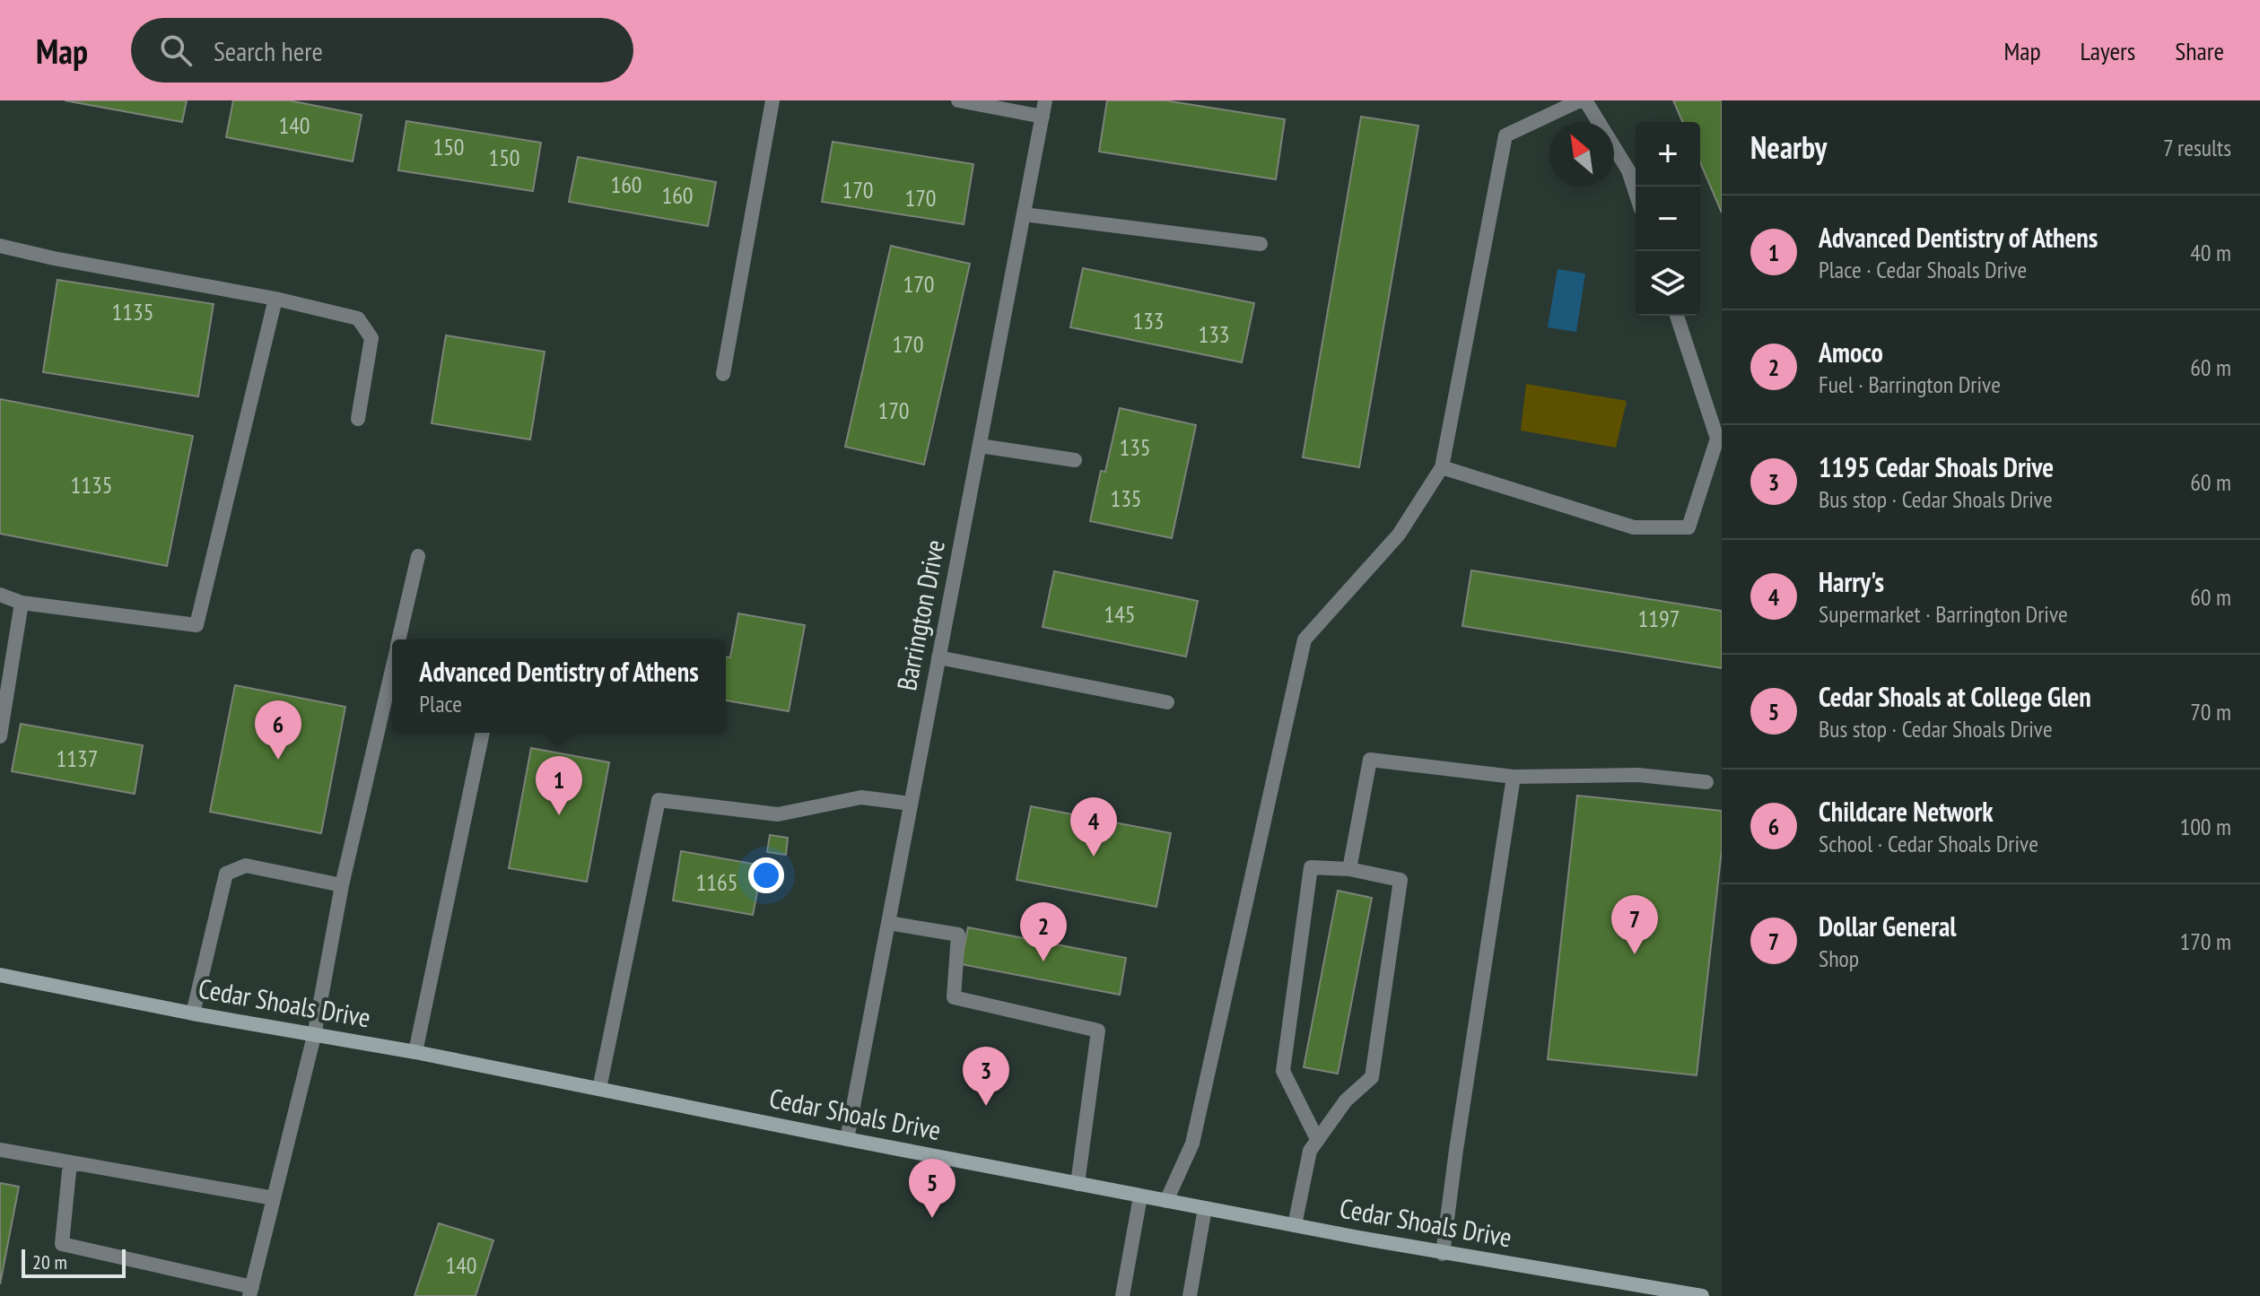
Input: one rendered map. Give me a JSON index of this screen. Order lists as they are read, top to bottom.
{
  "streets": {
    "street": ["Barrington Drive", "Cedar Shoals Drive"]
  },
  "crossings": [
    ["Barrington Drive", "Cedar Shoals Drive"]
  ],
  "house_numbers": [
    "140",
    "150",
    "150",
    "160",
    "170",
    "160",
    "170",
    "170",
    "1135",
    "133",
    "133",
    "170",
    "170",
    "135",
    "1135",
    "135",
    "145",
    "1197",
    "1137",
    "1165",
    "140"
  ],
  "scale_bar": "20 m",
  "north": "top left",
  "page": {
    "header": "Map",
    "search": "Search here",
    "nav": ["Map", "Layers", "Share"],
    "heading": ["Nearby", "7 results"],
    "map_buttons": ["+", "−"],
    "list": [
      {
        "mark": "1",
        "name": "Advanced Dentistry of Athens",
        "note": "Place · Cedar Shoals Drive",
        "value": "40 m"
      },
      {
        "mark": "2",
        "name": "Amoco",
        "note": "Fuel · Barrington Drive",
        "value": "60 m"
      },
      {
        "mark": "3",
        "name": "1195 Cedar Shoals Drive",
        "note": "Bus stop · Cedar Shoals Drive",
        "value": "60 m"
      },
      {
        "mark": "4",
        "name": "Harry's",
        "note": "Supermarket · Barrington Drive",
        "value": "60 m"
      },
      {
        "mark": "5",
        "name": "Cedar Shoals at College Glen",
        "note": "Bus stop · Cedar Shoals Drive",
        "value": "70 m"
      },
      {
        "mark": "6",
        "name": "Childcare Network",
        "note": "School · Cedar Shoals Drive",
        "value": "100 m"
      },
      {
        "mark": "7",
        "name": "Dollar General",
        "note": "Shop",
        "value": "170 m"
      }
    ],
    "popup": ["Advanced Dentistry of Athens", "Place"],
    "pins": [
      "6",
      "1",
      "4",
      "7",
      "2",
      "3",
      "5"
    ],
    "scale": "20 m"
  }
}
